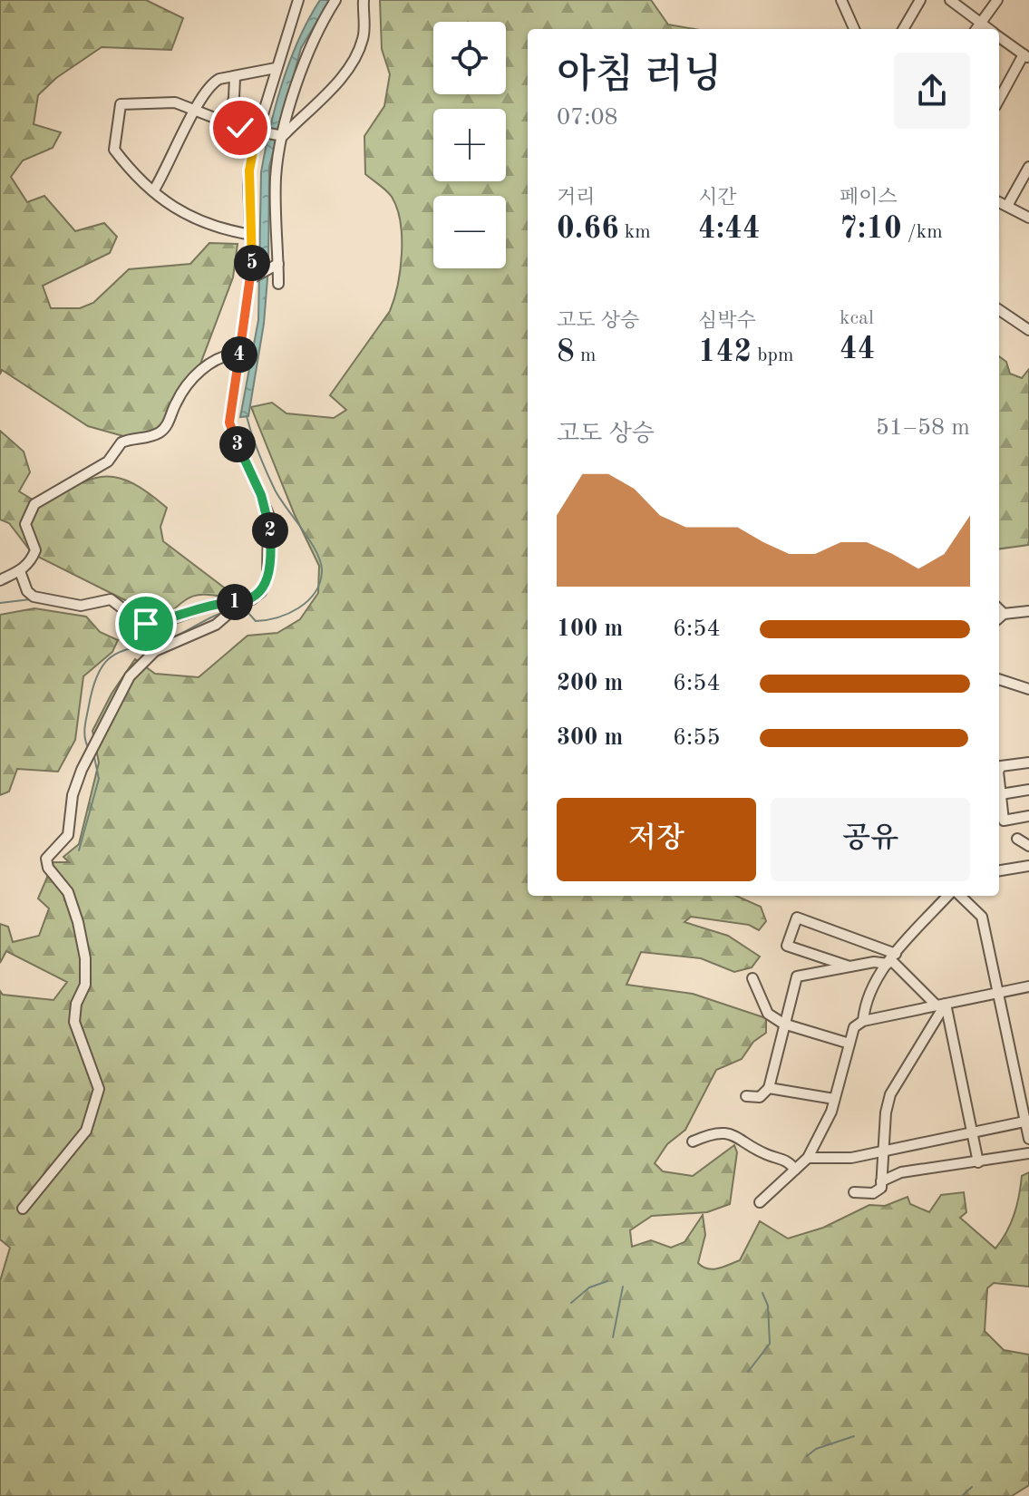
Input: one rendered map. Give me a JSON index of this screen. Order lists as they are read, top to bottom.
{
  "page": {
    "map_buttons": ["+", "−"],
    "heading": ["아침 러닝", "07:08"],
    "stats": [
      ["거리", "0.66 km"],
      ["시간", "4:44"],
      ["페이스", "7:10 /km"],
      ["고도 상승", "8 m"],
      ["심박수", "142 bpm"],
      ["kcal", "44"]
    ],
    "pins": [
      "5",
      "4",
      "3",
      "2",
      "1"
    ],
    "chart": ["고도 상승", "51–58 m"],
    "list": [
      {
        "name": "100 m",
        "note": "6:54"
      },
      {
        "name": "200 m",
        "note": "6:54"
      },
      {
        "name": "300 m",
        "note": "6:55"
      }
    ],
    "buttons": ["저장", "공유"]
  }
}
